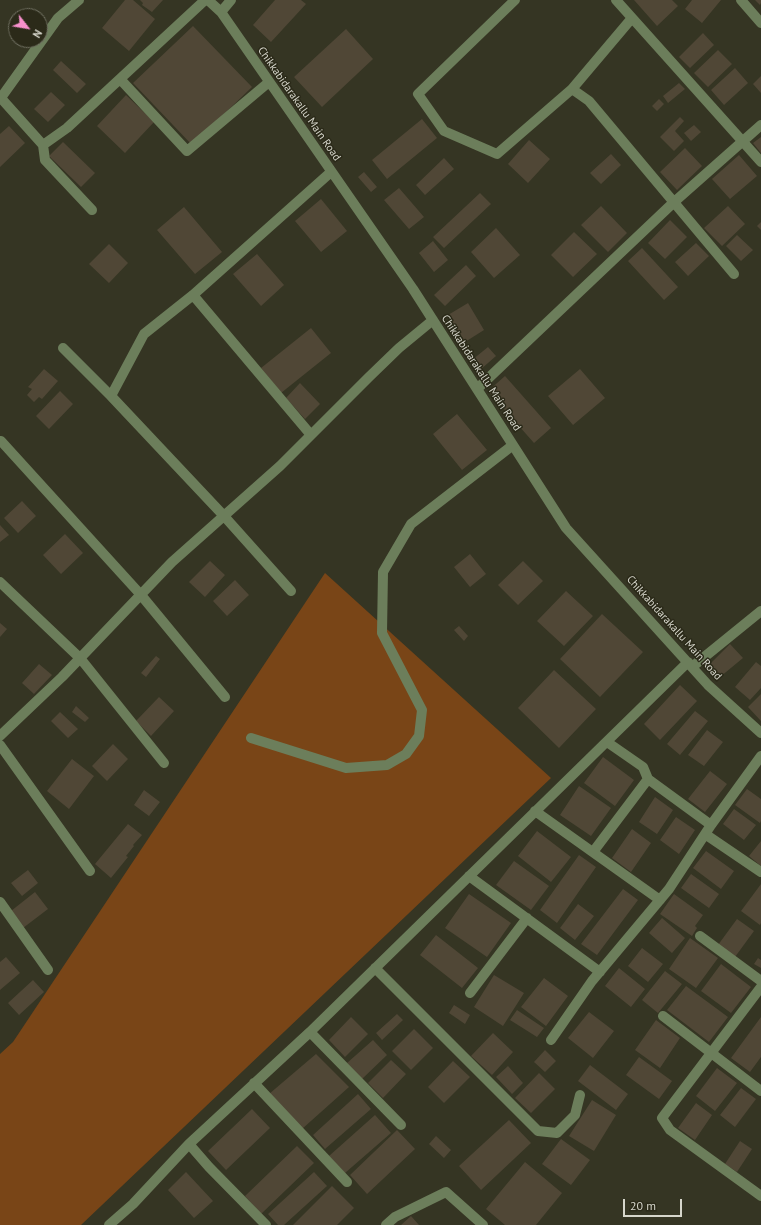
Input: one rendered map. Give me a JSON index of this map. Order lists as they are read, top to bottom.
{
  "streets": {
    "street": ["Chikkabidarakallu Main Road"]
  },
  "scale_bar": "20 m",
  "north": "bottom right"
}
